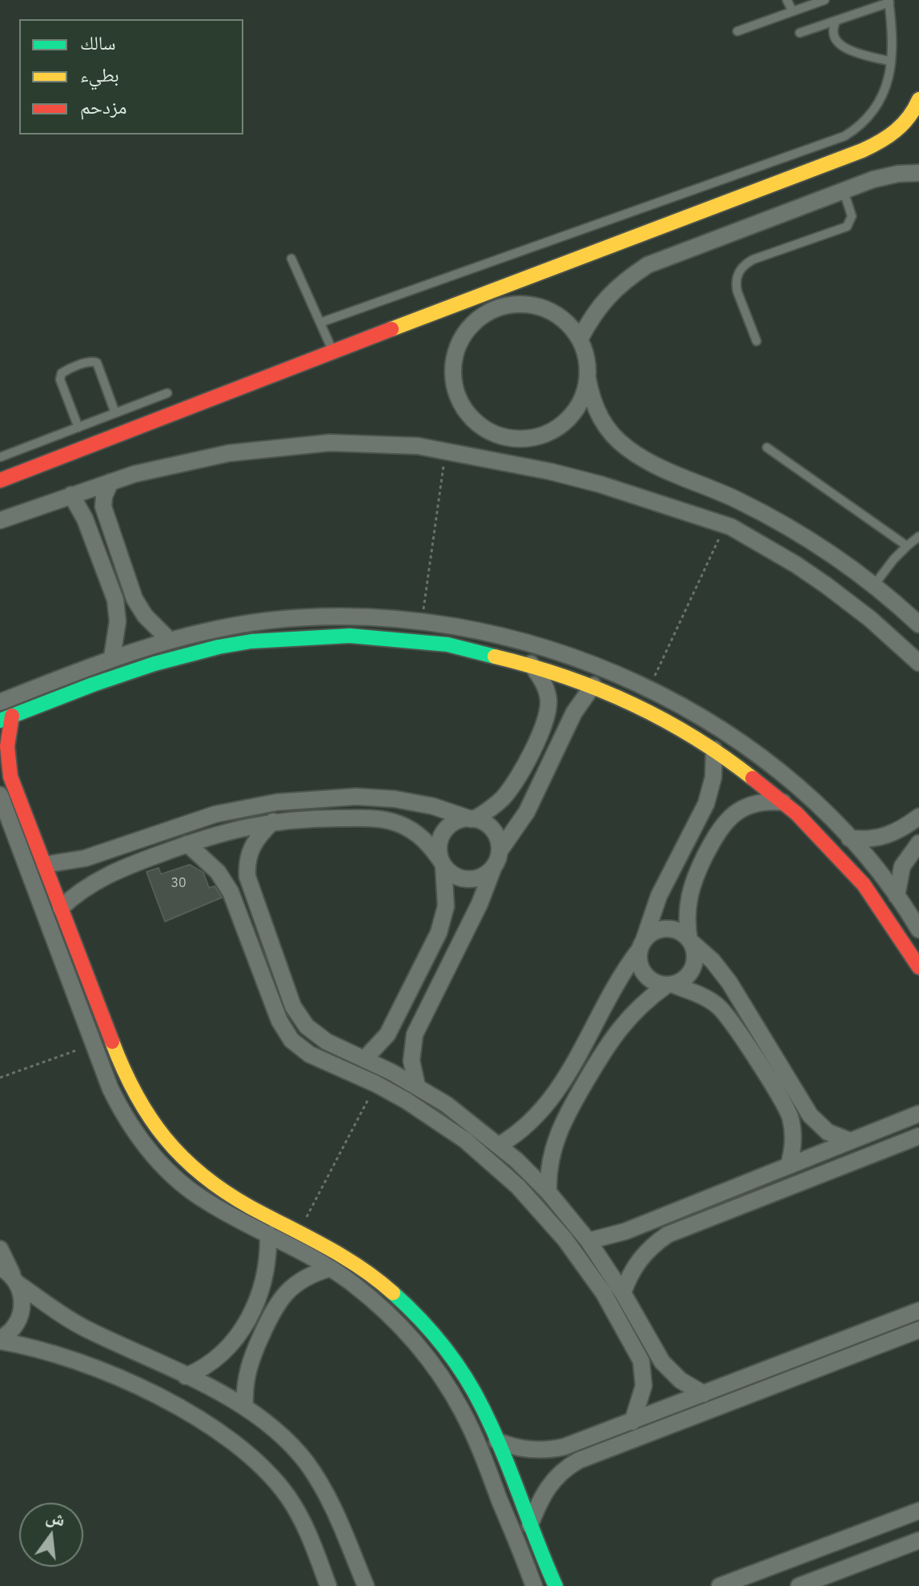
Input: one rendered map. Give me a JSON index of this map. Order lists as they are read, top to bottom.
{
  "house_numbers": ["30"],
  "legend": ["سالك", "بطيء", "مزدحم"],
  "north": "top"
}
